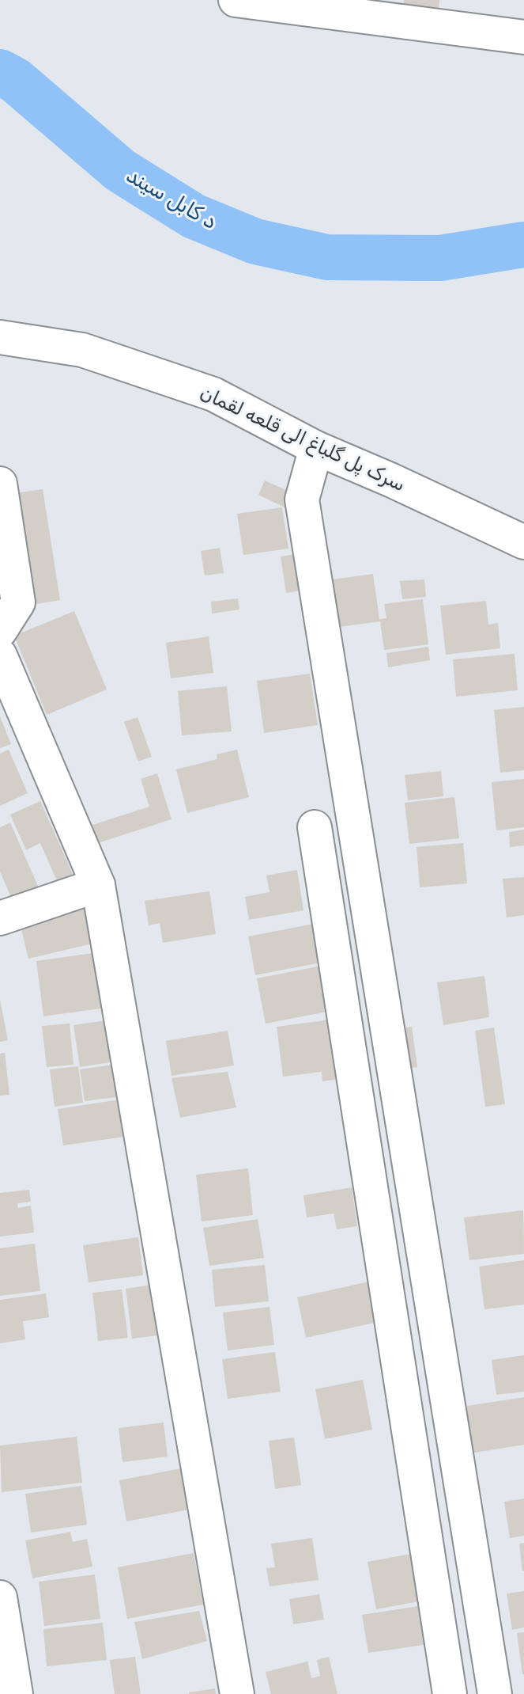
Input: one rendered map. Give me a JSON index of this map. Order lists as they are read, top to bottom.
{
  "streets": {
    "street": ["سرک پل گلباغ الی قلعه لقمان"]
  },
  "water": ["د کابل سيند"]
}
